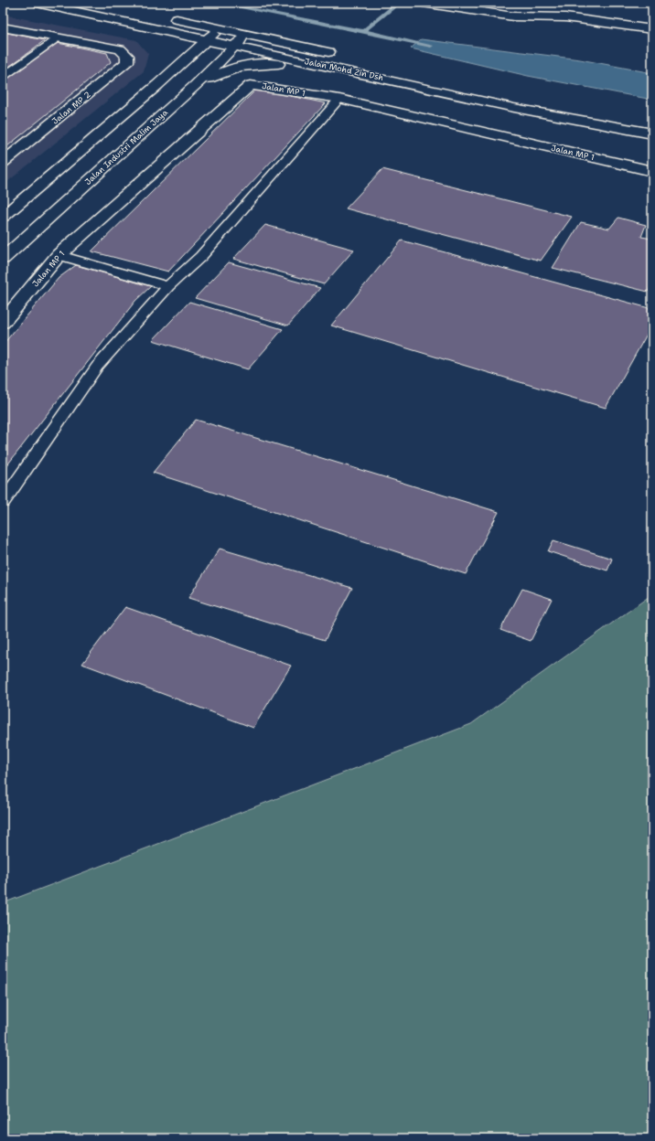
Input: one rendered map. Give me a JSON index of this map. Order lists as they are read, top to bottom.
{
  "streets": {
    "main road": [
      "Jalan Mohd Zin Dsh",
      "Jalan MP 1",
      "Jalan MP 2",
      "Jalan Industri Malim Jaya"
    ]
  },
  "crossings": [
    ["Jalan Mohd Zin Dsh", "Jalan Industri Malim Jaya"]
  ]
}
